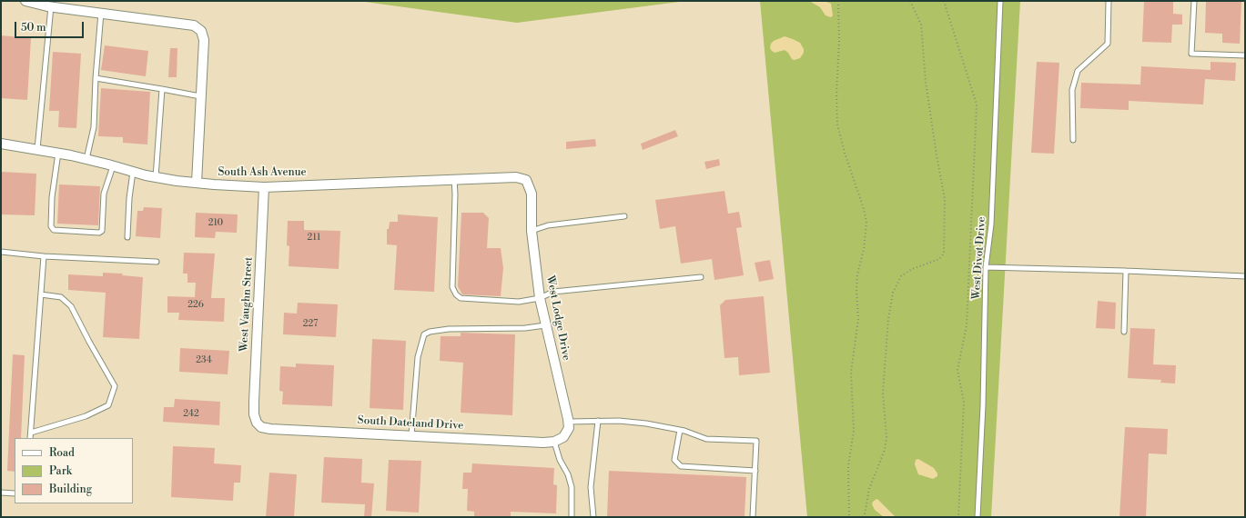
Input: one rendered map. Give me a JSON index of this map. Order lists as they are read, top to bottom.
{
  "streets": {
    "street": [
      "South Ash Avenue",
      "West Vaughn Street",
      "West Lodge Drive",
      "South Dateland Drive"
    ],
    "lane": ["West Divot Drive"]
  },
  "crossings": [
    ["South Ash Avenue", "West Vaughn Street"],
    ["South Ash Avenue", "West Lodge Drive"],
    ["West Vaughn Street", "South Dateland Drive"],
    ["West Lodge Drive", "South Dateland Drive"]
  ],
  "house_numbers": [
    "210",
    "211",
    "226",
    "227",
    "234",
    "242"
  ],
  "legend": ["Road", "Park", "Building"],
  "scale_bar": "50 m"
}
